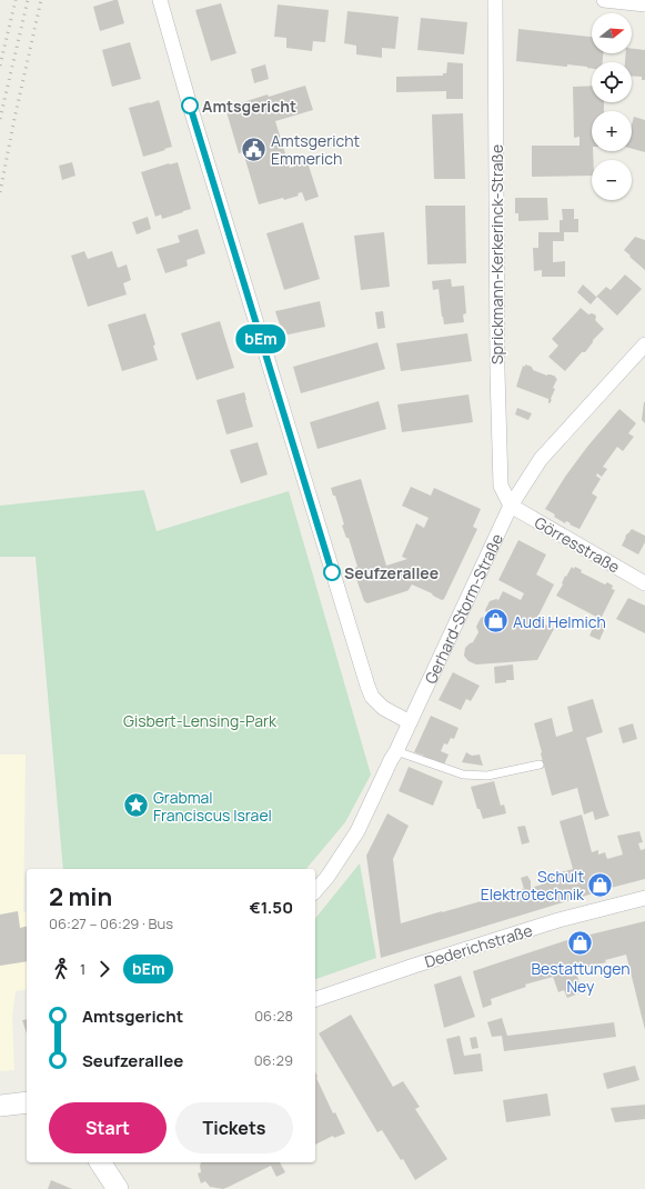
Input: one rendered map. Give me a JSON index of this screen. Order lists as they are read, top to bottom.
{
  "streets": {
    "street": [
      "Sprickmann-Kerkerinck-Straße",
      "Görresstraße",
      "Gerhard-Storm-Straße",
      "Dederichstraße"
    ]
  },
  "crossings": [
    ["Sprickmann-Kerkerinck-Straße", "Görresstraße"],
    ["Sprickmann-Kerkerinck-Straße", "Gerhard-Storm-Straße"],
    ["Görresstraße", "Gerhard-Storm-Straße"]
  ],
  "parks": ["Gisbert-Lensing-Park"],
  "places": {
    "other": ["Amtsgericht", "Seufzerallee"],
    "public building": ["Amtsgericht Emmerich"],
    "shop": ["Audi Helmich", "Schult Elektrotechnik", "Bestattungen Ney"],
    "place": ["Grabmal Franciscus Israel"]
  },
  "lines": ["bus line bEm"],
  "north": "right",
  "page": {
    "on_map": "bEm",
    "map_buttons": ["+", "−"],
    "heading": ["2 min", "06:27 – 06:29 · Bus", "€1.50"],
    "legs": ["1", "bEm"],
    "list": [
      {
        "name": "Amtsgericht",
        "value": "06:28"
      },
      {
        "name": "Seufzerallee",
        "value": "06:29"
      }
    ],
    "buttons": ["Start", "Tickets"]
  }
}
